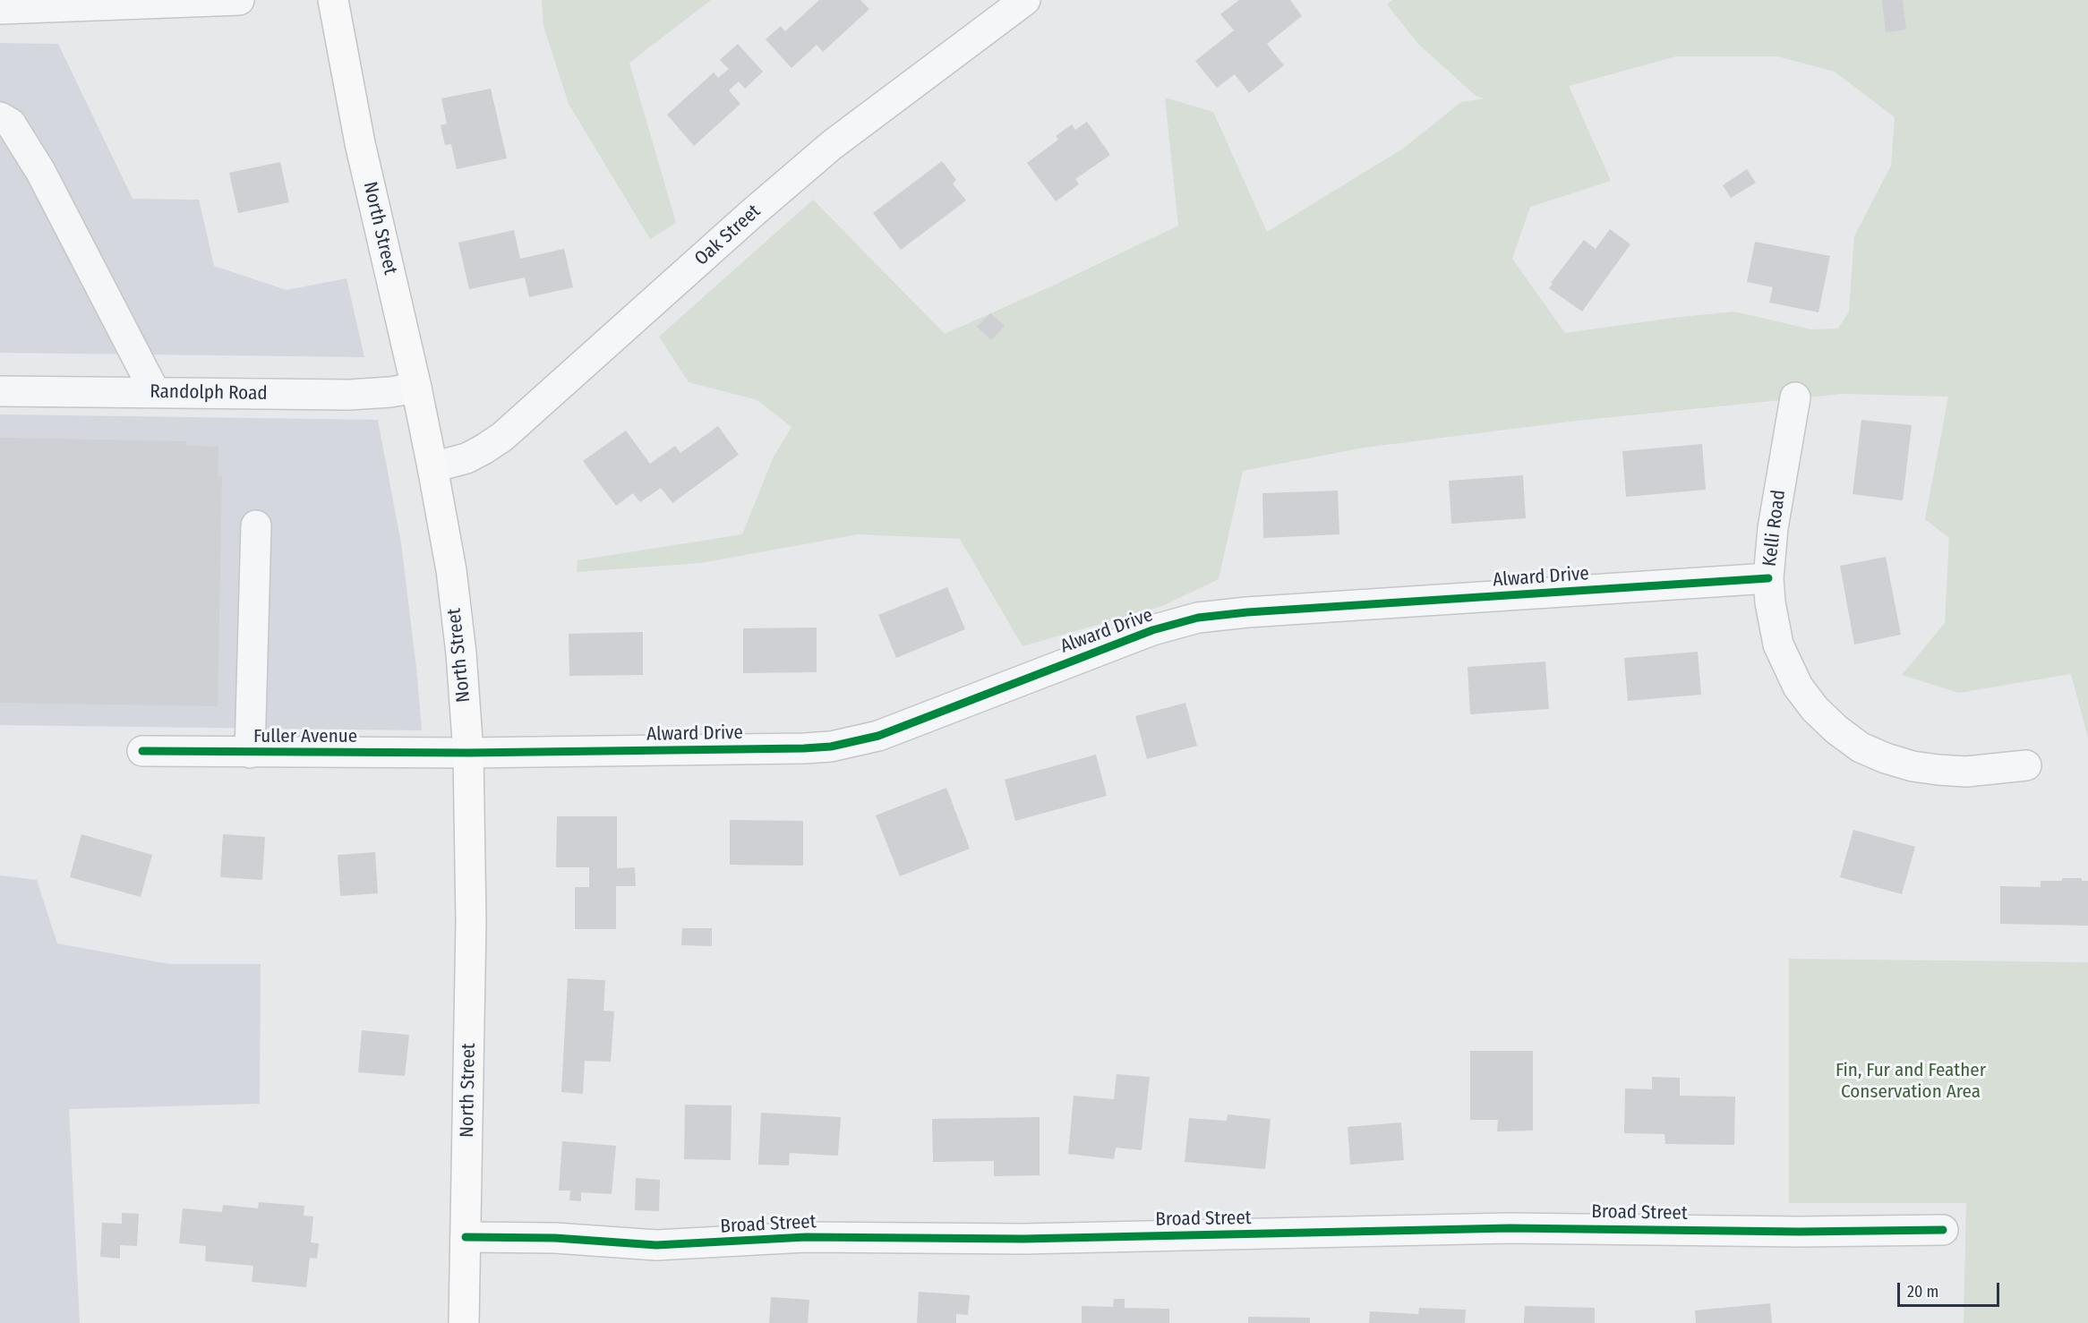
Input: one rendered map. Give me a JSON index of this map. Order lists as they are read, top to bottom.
{
  "streets": {
    "main road": ["North Street"],
    "street": [
      "Oak Street",
      "Randolph Road",
      "Kelli Road",
      "Alward Drive",
      "Fuller Avenue",
      "Broad Street"
    ]
  },
  "crossings": [
    ["North Street", "Oak Street"],
    ["North Street", "Randolph Road"],
    ["North Street", "Alward Drive"],
    ["North Street", "Fuller Avenue"],
    ["North Street", "Broad Street"],
    ["Kelli Road", "Alward Drive"],
    ["Alward Drive", "Fuller Avenue"]
  ],
  "parks": ["Fin, Fur and Feather Conservation Area"],
  "scale_bar": "20 m"
}
